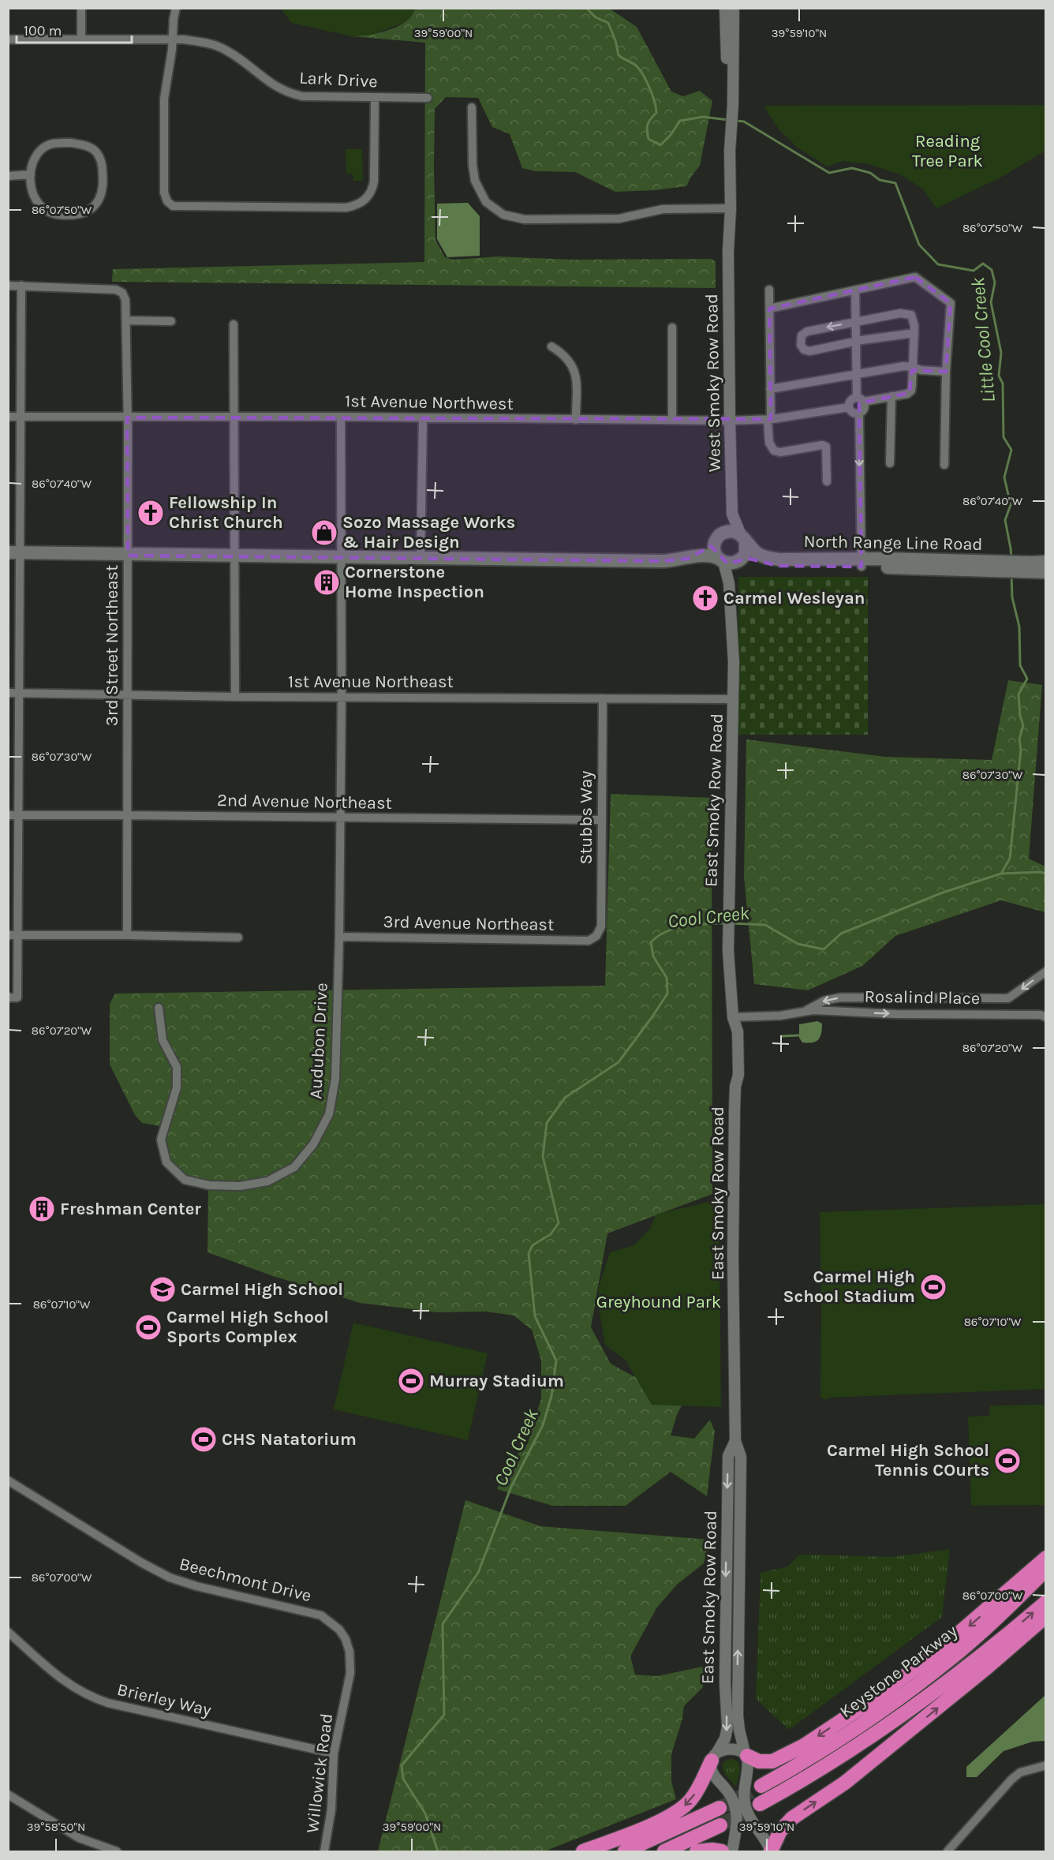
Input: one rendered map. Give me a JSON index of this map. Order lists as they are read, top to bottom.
{
  "streets": {
    "highway": ["Keystone Parkway"],
    "main road": ["North Range Line Road"],
    "street": [
      "Lark Drive",
      "West Smoky Row Road",
      "1st Avenue Northwest",
      "3rd Street Northeast",
      "1st Avenue Northeast",
      "East Smoky Row Road",
      "2nd Avenue Northeast",
      "Stubbs Way",
      "3rd Avenue Northeast",
      "Rosalind Place",
      "Audubon Drive",
      "Beechmont Drive",
      "Brierley Way",
      "Willowick Road"
    ]
  },
  "crossings": [
    ["West Smoky Row Road", "1st Avenue Northwest"],
    ["West Smoky Row Road", "North Range Line Road"],
    ["West Smoky Row Road", "East Smoky Row Road"],
    ["1st Avenue Northwest", "3rd Street Northeast"],
    ["1st Avenue Northwest", "Audubon Drive"],
    ["North Range Line Road", "East Smoky Row Road"],
    ["3rd Street Northeast", "1st Avenue Northeast"],
    ["3rd Street Northeast", "2nd Avenue Northeast"],
    ["1st Avenue Northeast", "East Smoky Row Road"],
    ["1st Avenue Northeast", "Stubbs Way"],
    ["1st Avenue Northeast", "Audubon Drive"],
    ["East Smoky Row Road", "Rosalind Place"],
    ["2nd Avenue Northeast", "Stubbs Way"],
    ["2nd Avenue Northeast", "Audubon Drive"],
    ["Stubbs Way", "3rd Avenue Northeast"],
    ["3rd Avenue Northeast", "Audubon Drive"],
    ["Beechmont Drive", "Willowick Road"],
    ["Brierley Way", "Willowick Road"]
  ],
  "water": ["Little Cool Creek", "Cool Creek"],
  "parks": ["Reading Tree Park", "Greyhound Park"],
  "places": {
    "church": ["Fellowship In Christ Church", "Carmel Wesleyan"],
    "shop": ["Sozo Massage Works & Hair Design"],
    "building": ["Cornerstone Home Inspection", "Freshman Center"],
    "sports": [
      "Carmel High School Stadium",
      "Carmel High School Sports Complex",
      "Murray Stadium",
      "CHS Natatorium",
      "Carmel High School Tennis COurts"
    ],
    "school or university": ["Carmel High School"]
  },
  "scale_bar": "100 m",
  "coordinates": [
    "39°59'00\"N",
    "39°59'10\"N",
    "86°07'50\"W",
    "86°07'40\"W",
    "86°07'30\"W",
    "86°07'20\"W",
    "86°07'10\"W",
    "86°07'00\"W",
    "39°58'50\"N"
  ]
}
